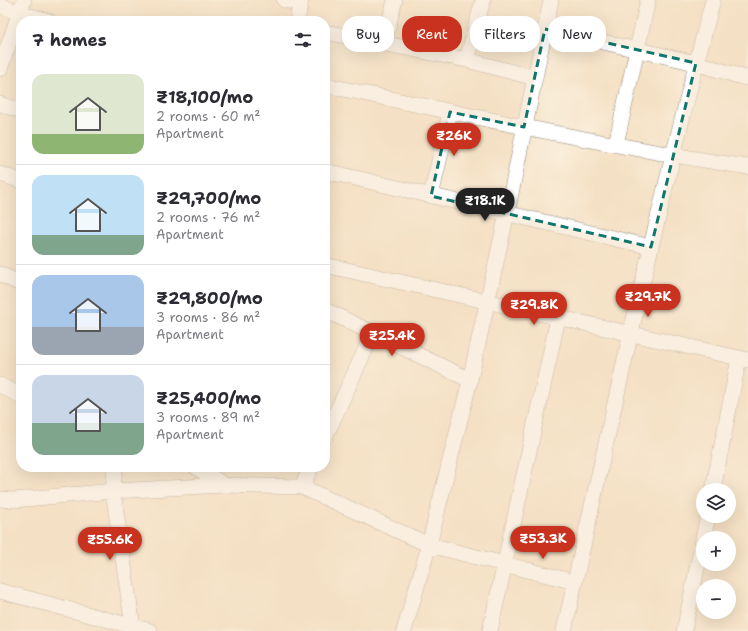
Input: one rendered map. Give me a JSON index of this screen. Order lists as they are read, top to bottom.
{
  "page": {
    "chip": [
      "Buy",
      "Rent",
      "Filters",
      "New"
    ],
    "heading": "7 homes",
    "list": [
      {
        "name": "₹18,100/mo",
        "note": "2 rooms · 60 m² · Apartment"
      },
      {
        "name": "₹29,700/mo",
        "note": "2 rooms · 76 m² · Apartment"
      },
      {
        "name": "₹29,800/mo",
        "note": "3 rooms · 86 m² · Apartment"
      },
      {
        "name": "₹25,400/mo",
        "note": "3 rooms · 89 m² · Apartment"
      }
    ],
    "price": [
      "₹26K",
      "₹18.1K",
      "₹29.7K",
      "₹29.8K",
      "₹25.4K",
      "₹53.3K",
      "₹55.6K"
    ],
    "map_buttons": ["+", "−"]
  }
}
